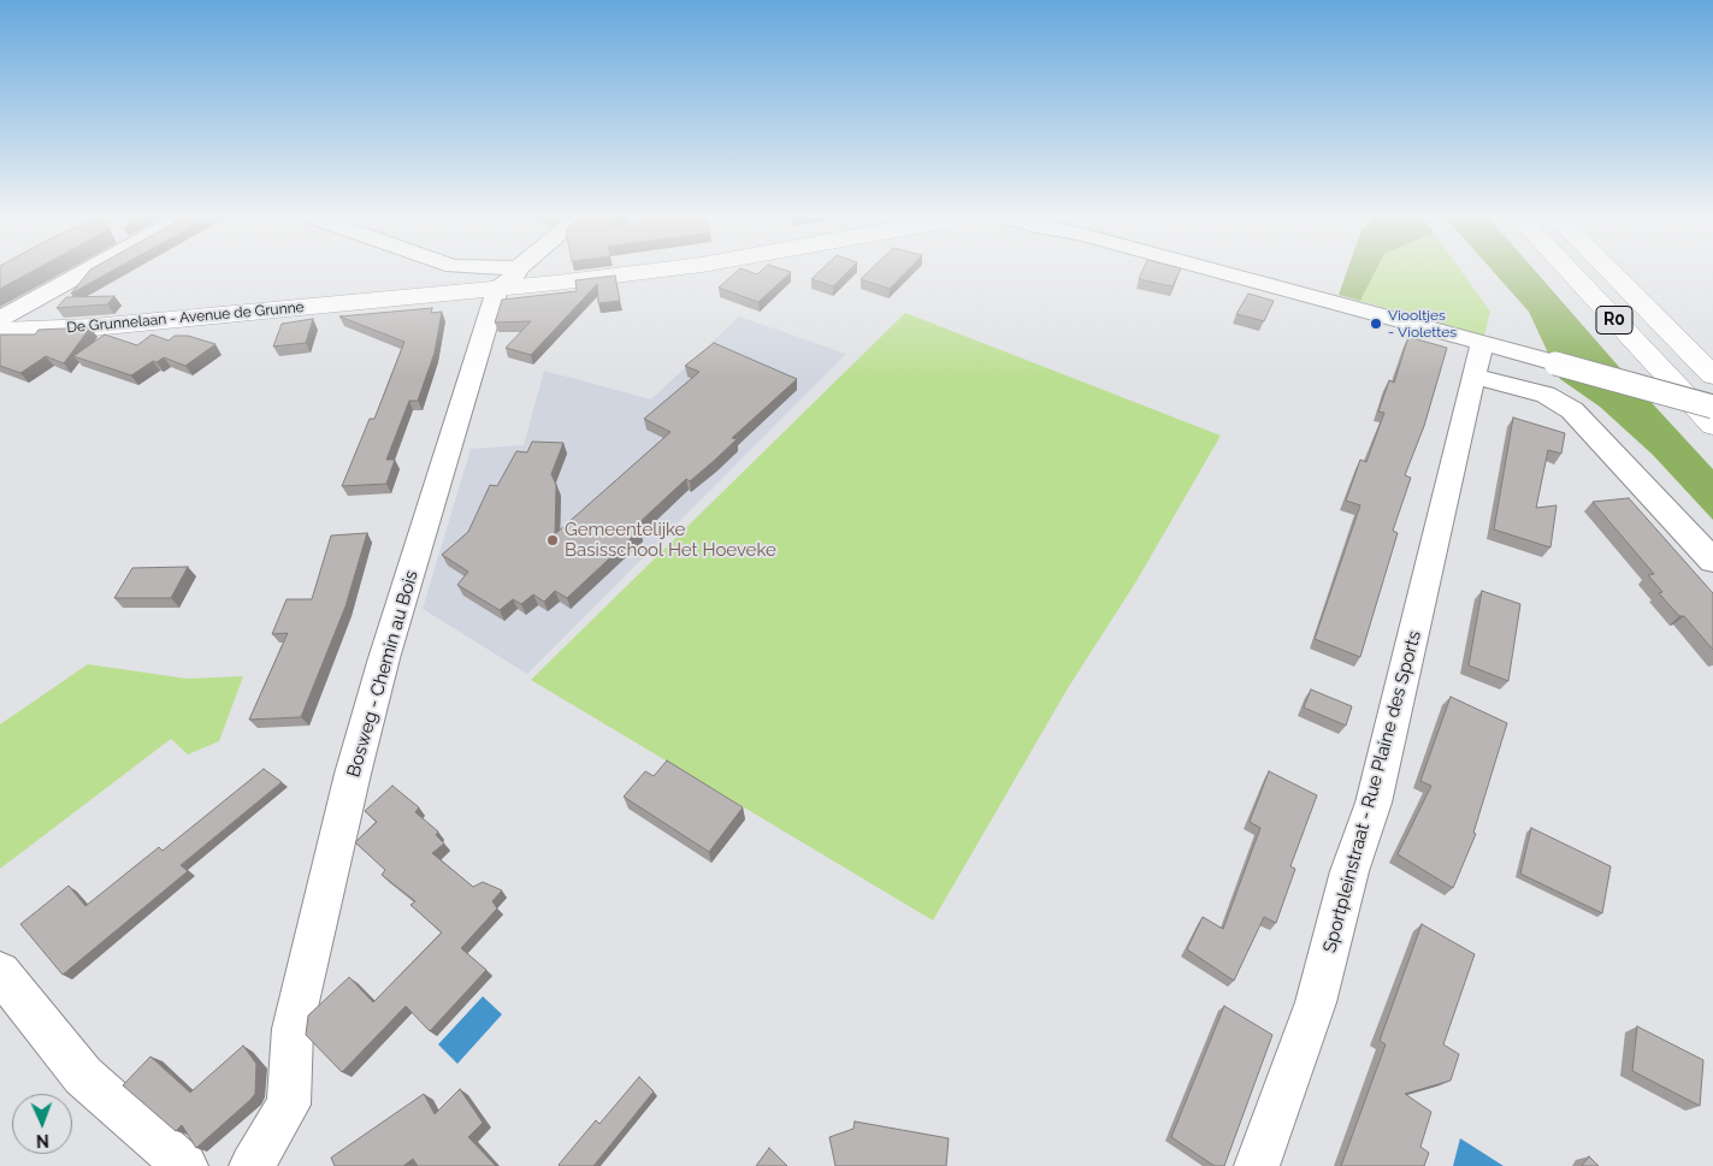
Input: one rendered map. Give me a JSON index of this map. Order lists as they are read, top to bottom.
{
  "streets": {
    "main road": ["De Grunnelaan - Avenue de Grunne", "R0"],
    "street": ["Bosweg - Chemin au Bois", "Sportpleinstraat - Rue Plaine des Sports"]
  },
  "crossings": [
    ["De Grunnelaan - Avenue de Grunne", "Bosweg - Chemin au Bois"]
  ],
  "places": ["Viooltjes - Violettes", "Gemeentelijke Basisschool Het Hoeveke"],
  "north": "bottom"
}
